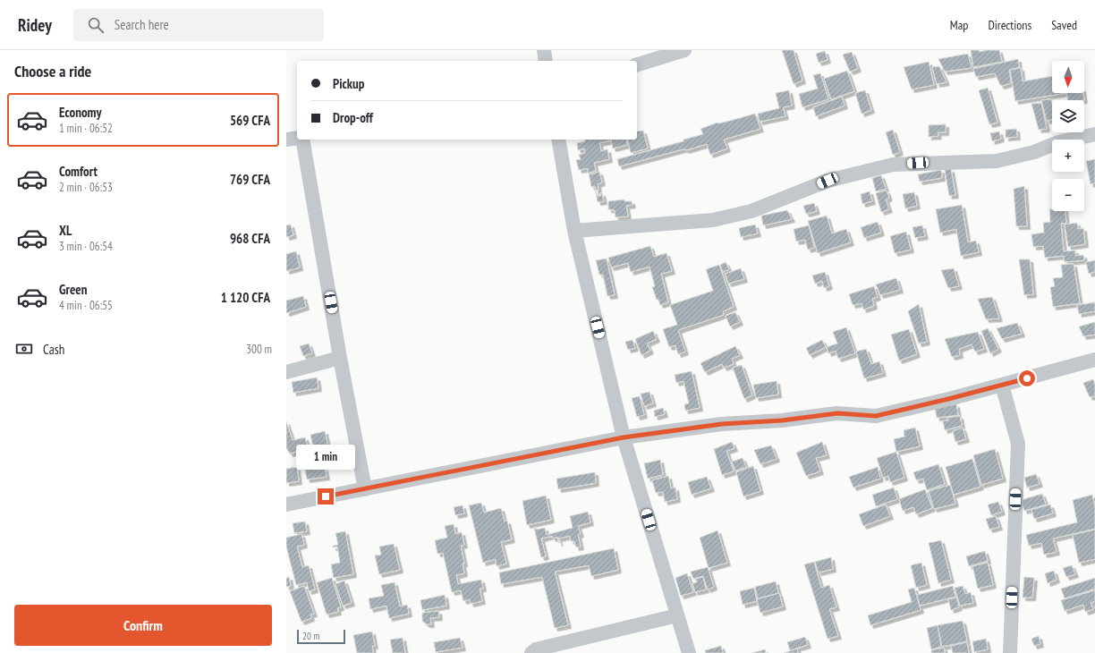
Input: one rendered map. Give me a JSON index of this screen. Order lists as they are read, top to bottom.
{
  "scale_bar": "20 m",
  "north": "bottom",
  "page": {
    "header": "Ridey",
    "search": "Search here",
    "nav": ["Map", "Directions", "Saved"],
    "heading": "Choose a ride",
    "map_buttons": ["+", "−"],
    "banner": ["Pickup", "Drop-off"],
    "list": [
      {
        "name": "Economy",
        "note": "1 min · 06:52",
        "value": "569 CFA"
      },
      {
        "name": "Comfort",
        "note": "2 min · 06:53",
        "value": "769 CFA"
      },
      {
        "name": "XL",
        "note": "3 min · 06:54",
        "value": "968 CFA"
      },
      {
        "name": "Green",
        "note": "4 min · 06:55",
        "value": "1 120 CFA"
      }
    ],
    "pay": ["Cash", "300 m"],
    "bubble": "1 min",
    "buttons": "Confirm",
    "scale": "20 m"
  }
}
